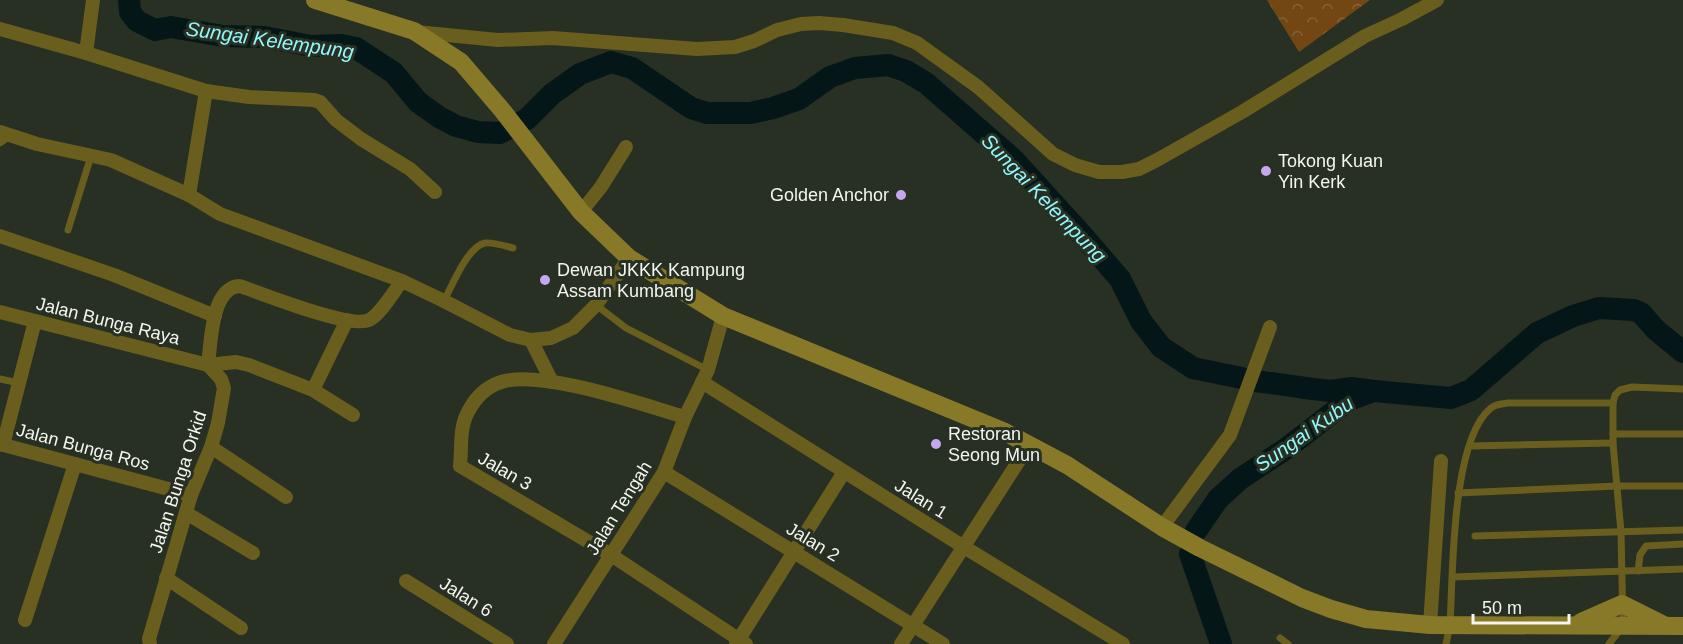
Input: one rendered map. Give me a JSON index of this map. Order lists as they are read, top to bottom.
{
  "streets": {
    "street": [
      "Jalan Bunga Raya",
      "Jalan Bunga Ros",
      "Jalan 3",
      "Jalan Bunga Orkid",
      "Jalan 1",
      "Jalan Tengah",
      "Jalan 2",
      "Jalan 6"
    ]
  },
  "crossings": [
    ["Jalan Bunga Raya", "Jalan Bunga Orkid"],
    ["Jalan Bunga Ros", "Jalan Bunga Orkid"],
    ["Jalan 3", "Jalan Tengah"],
    ["Jalan 1", "Jalan Tengah"],
    ["Jalan Tengah", "Jalan 2"]
  ],
  "water": ["Sungai Kelempung", "Sungai Kubu"],
  "places": [
    "Tokong Kuan Yin Kerk",
    "Golden Anchor",
    "Dewan JKKK Kampung Assam Kumbang",
    "Restoran Seong Mun"
  ],
  "scale_bar": "50 m"
}
